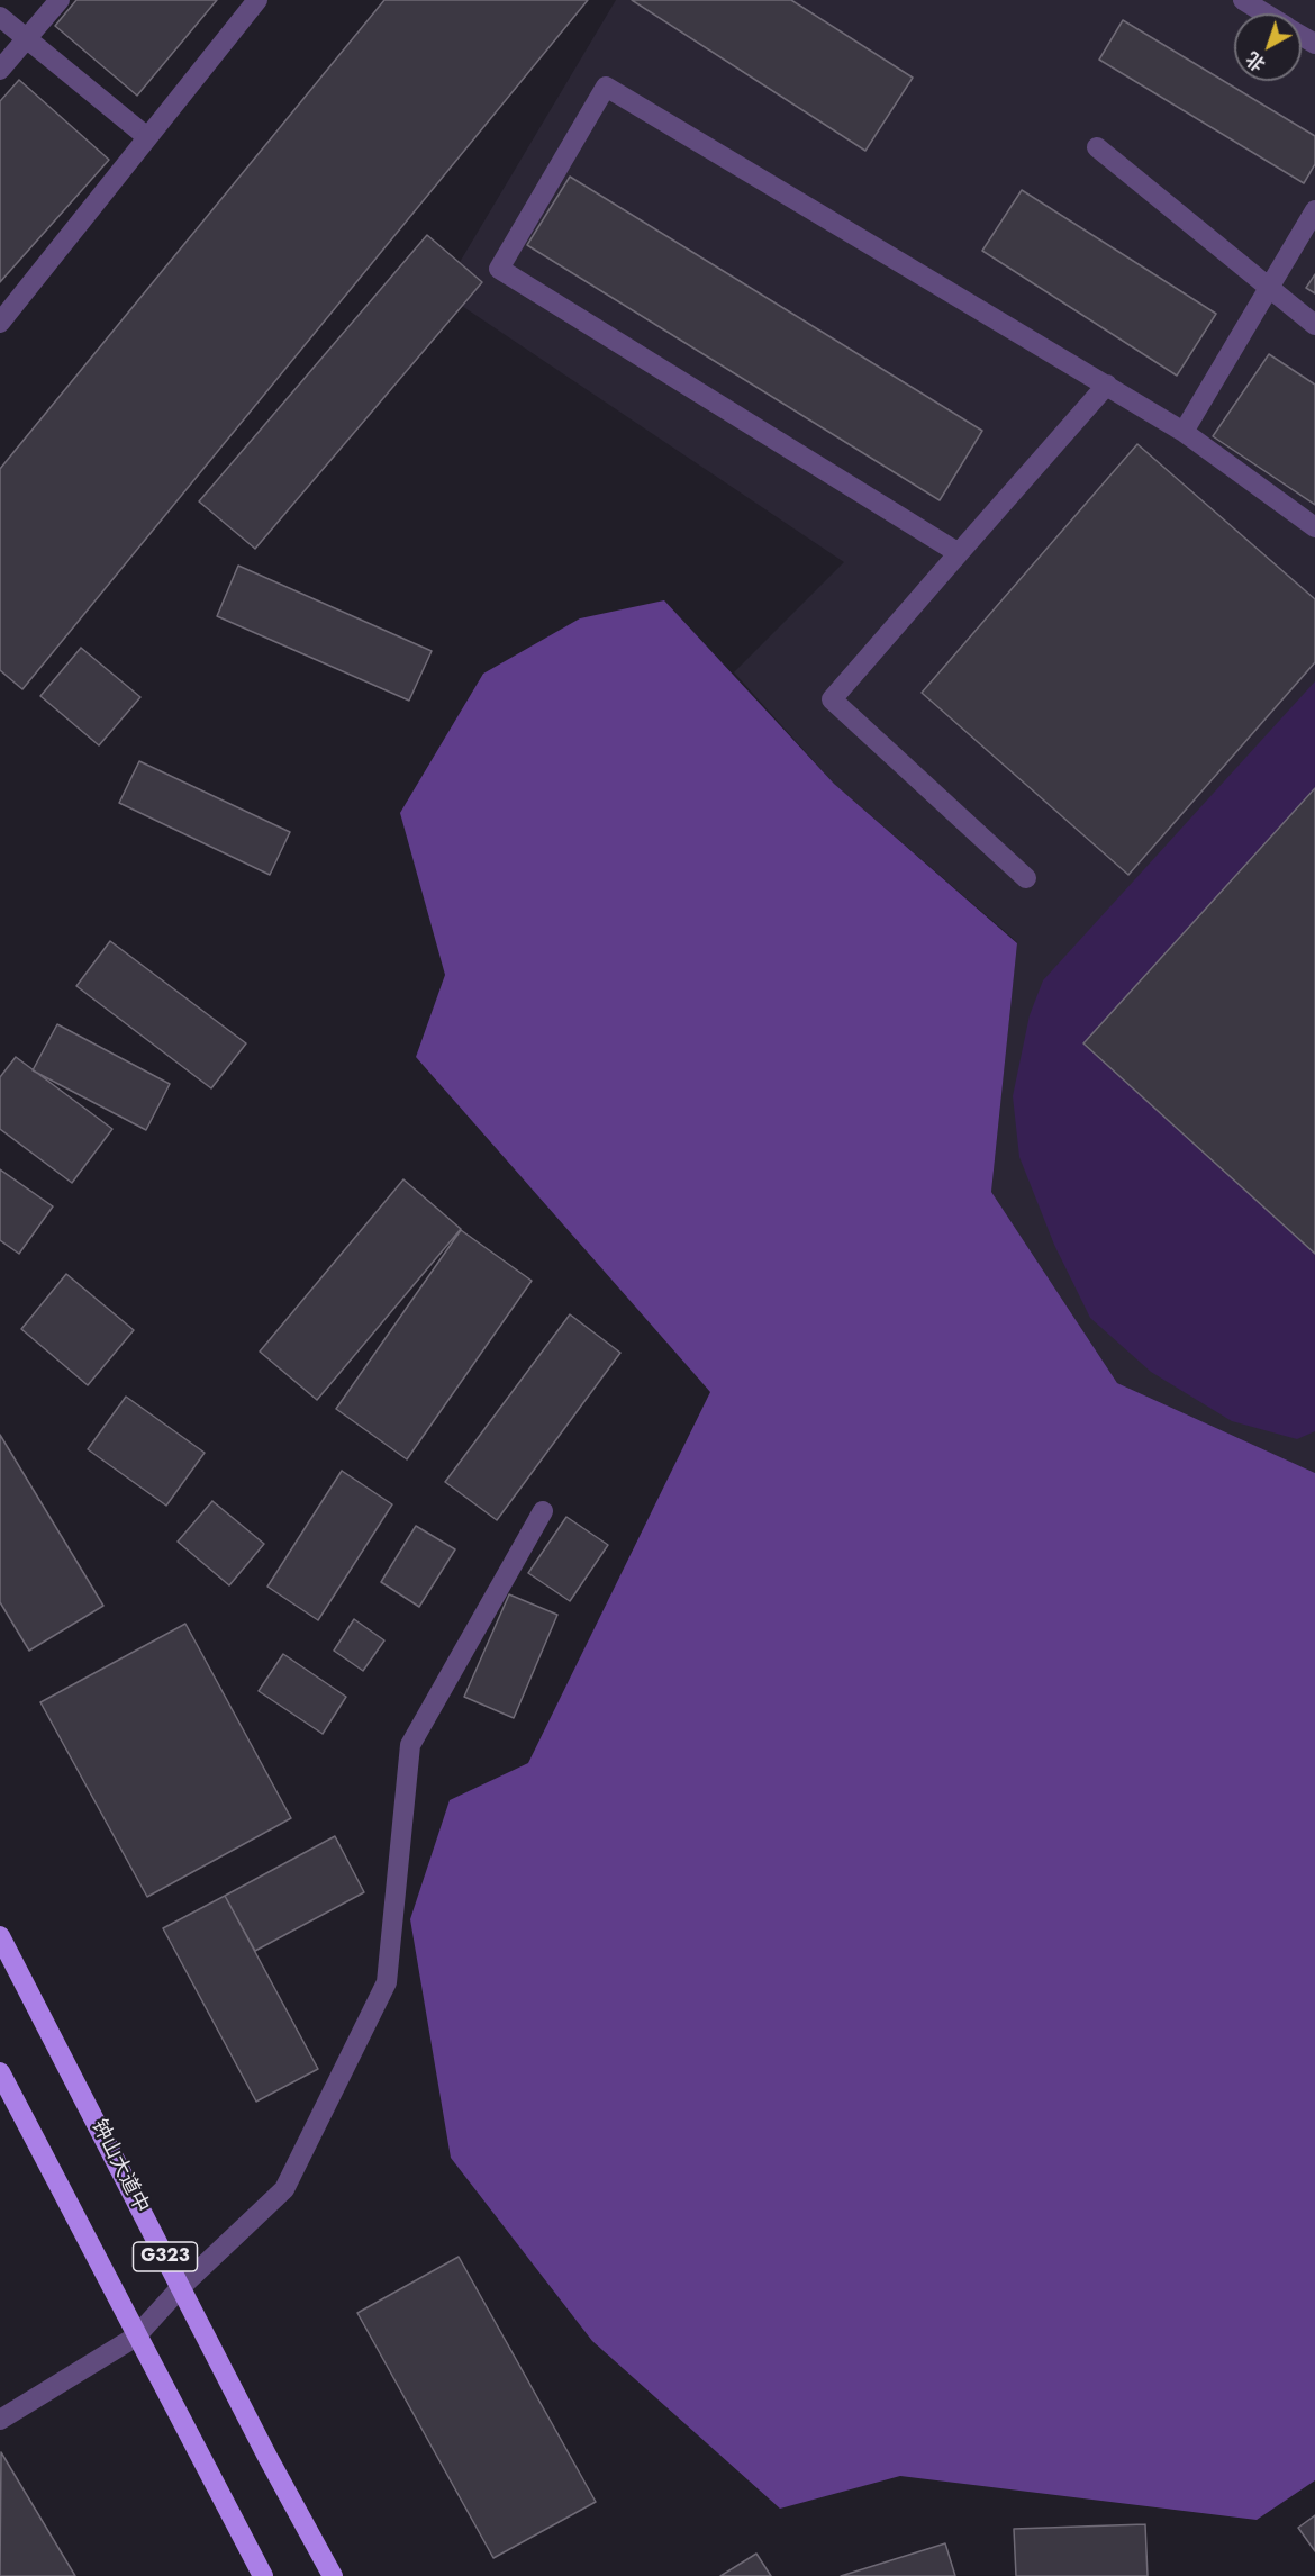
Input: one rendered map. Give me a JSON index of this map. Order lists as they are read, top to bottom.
{
  "streets": {
    "highway": ["钟山大道中", "G323"]
  },
  "north": "bottom left"
}
